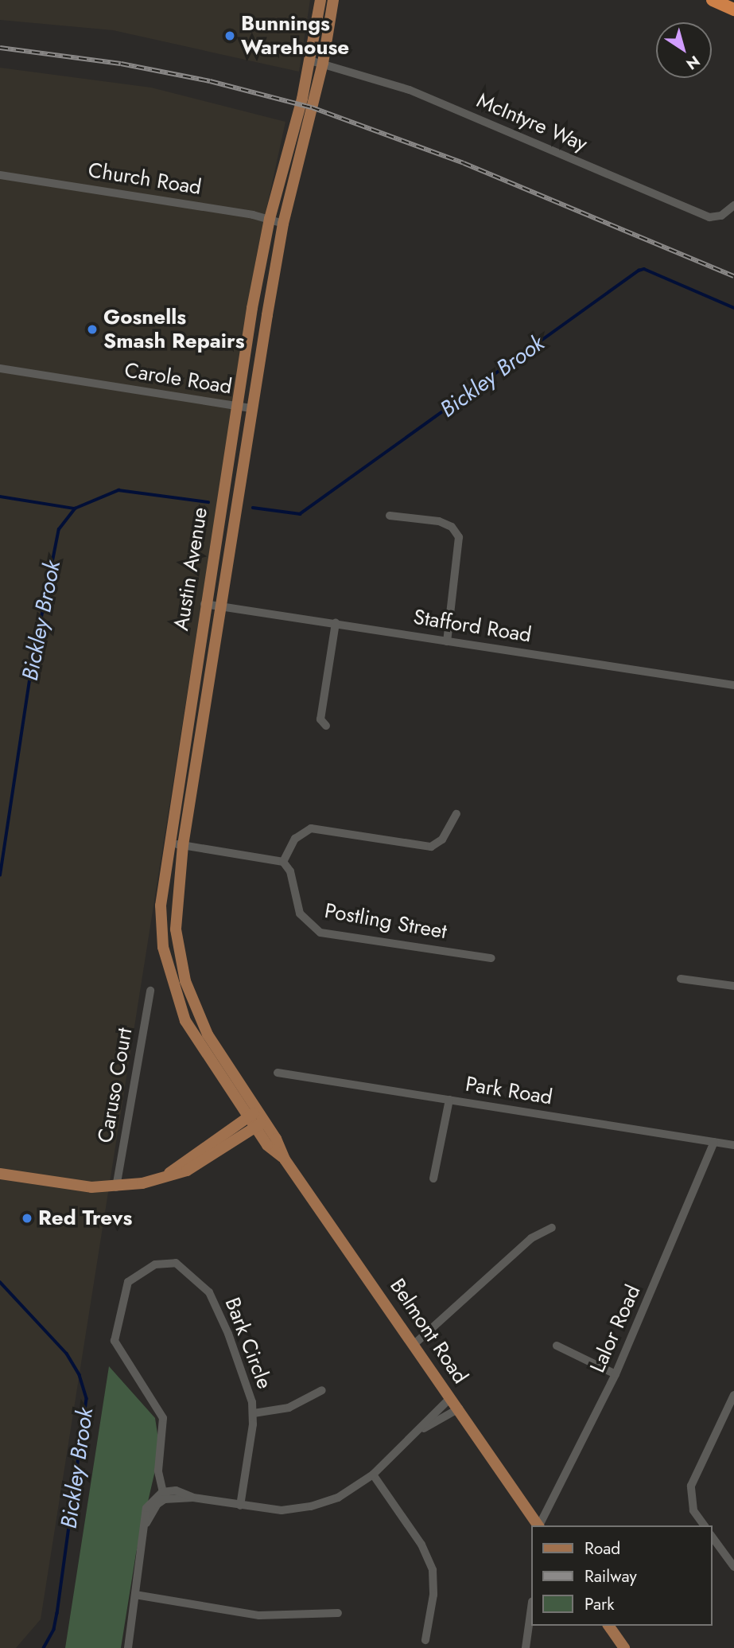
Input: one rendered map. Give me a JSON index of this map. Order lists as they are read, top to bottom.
{
  "streets": {
    "main road": ["Austin Avenue", "Belmont Road"],
    "street": [
      "McIntyre Way",
      "Church Road",
      "Carole Road",
      "Stafford Road",
      "Postling Street",
      "Caruso Court",
      "Park Road",
      "Lalor Road",
      "Bark Circle"
    ]
  },
  "crossings": [
    ["McIntyre Way", "Austin Avenue"],
    ["Church Road", "Austin Avenue"],
    ["Carole Road", "Austin Avenue"],
    ["Austin Avenue", "Stafford Road"],
    ["Austin Avenue", "Belmont Road"],
    ["Park Road", "Lalor Road"]
  ],
  "water": ["Bickley Brook"],
  "places": ["Bunnings Warehouse", "Gosnells Smash Repairs", "Red Trevs"],
  "legend": ["Road", "Railway", "Park"],
  "north": "bottom right"
}
